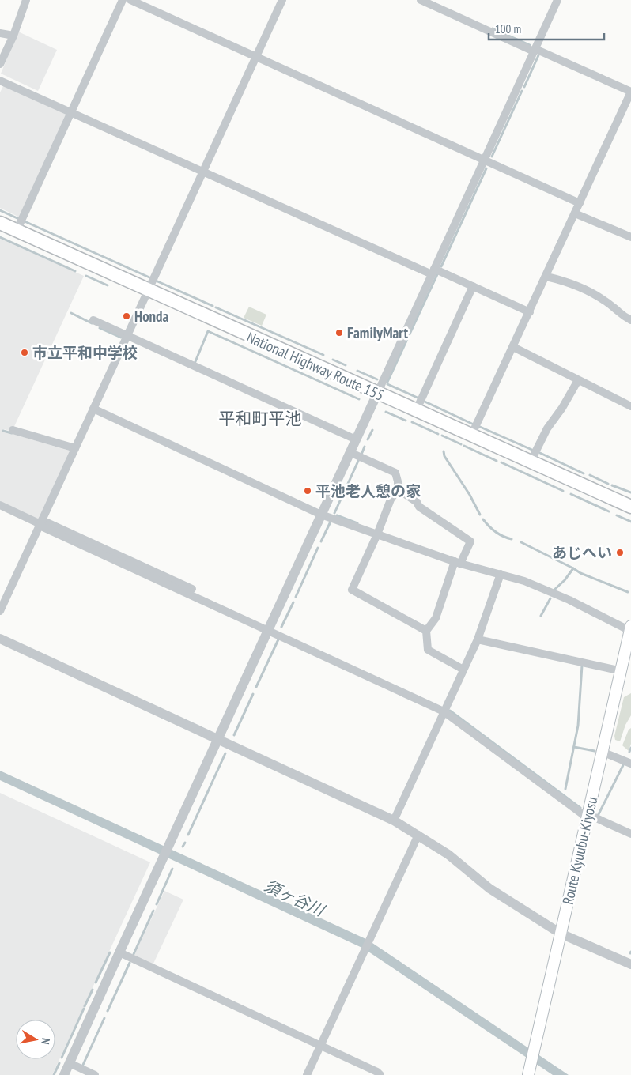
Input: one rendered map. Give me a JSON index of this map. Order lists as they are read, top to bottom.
{
  "streets": {
    "highway": ["National Highway Route 155"],
    "main road": ["Route Kyuubu-Kiyosu"]
  },
  "districts": ["平和町平池"],
  "water": ["須ヶ谷川"],
  "places": [
    "Honda",
    "FamilyMart",
    "市立平和中学校",
    "平池老人憩の家",
    "あじへい"
  ],
  "scale_bar": "100 m",
  "north": "right"
}
